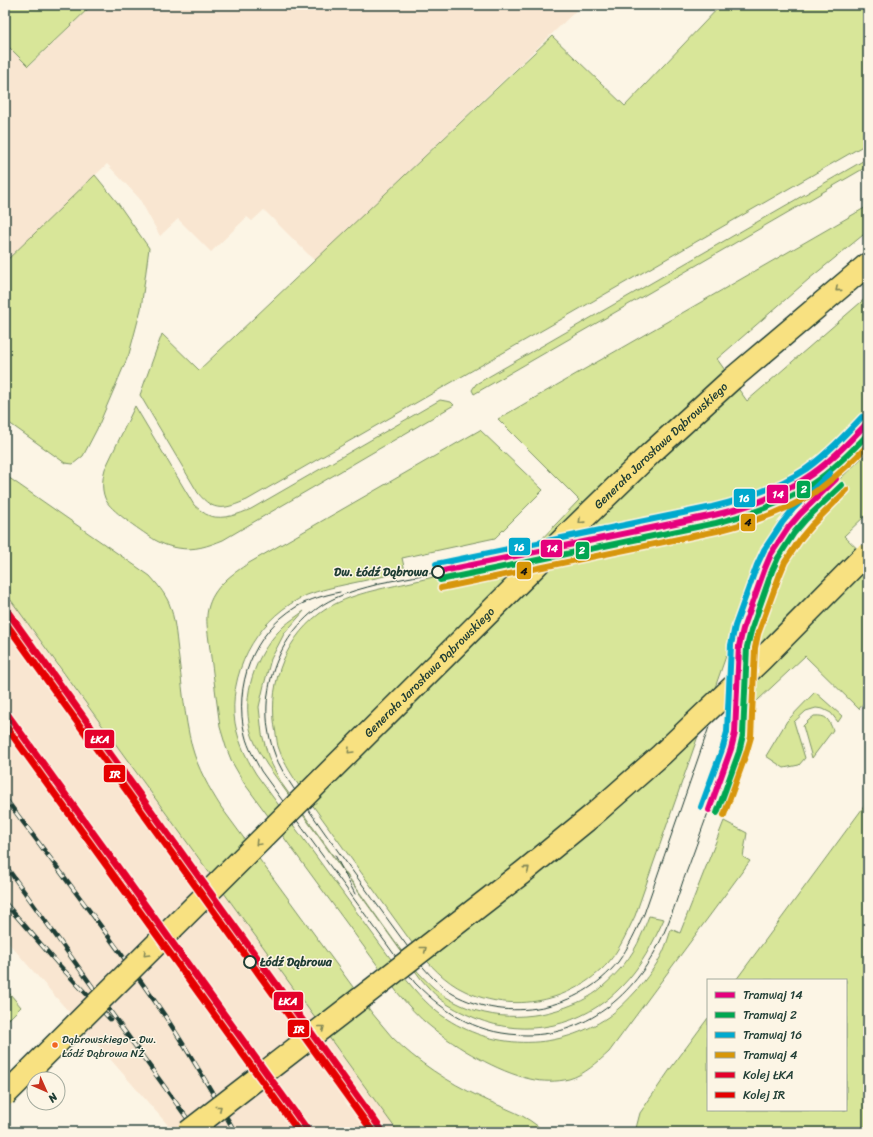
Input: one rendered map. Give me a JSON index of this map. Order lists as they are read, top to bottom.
{
  "streets": {
    "main road": ["Generała Jarosława Dąbrowskiego"]
  },
  "one_way": ["Generała Jarosława Dąbrowskiego"],
  "places": ["Dw. Łódź Dąbrowa", "Łódź Dąbrowa", "Dąbrowskiego - Dw. Łódź Dąbrowa NŻ"],
  "lines": [
    "tram line 16",
    "tram line 14",
    "tram line 2",
    "tram line 4",
    "rail line ŁKA",
    "rail line IR"
  ],
  "legend": [
    "Tramwaj 14",
    "Tramwaj 2",
    "Tramwaj 16",
    "Tramwaj 4",
    "Kolej ŁKA",
    "Kolej IR"
  ],
  "north": "bottom right"
}
